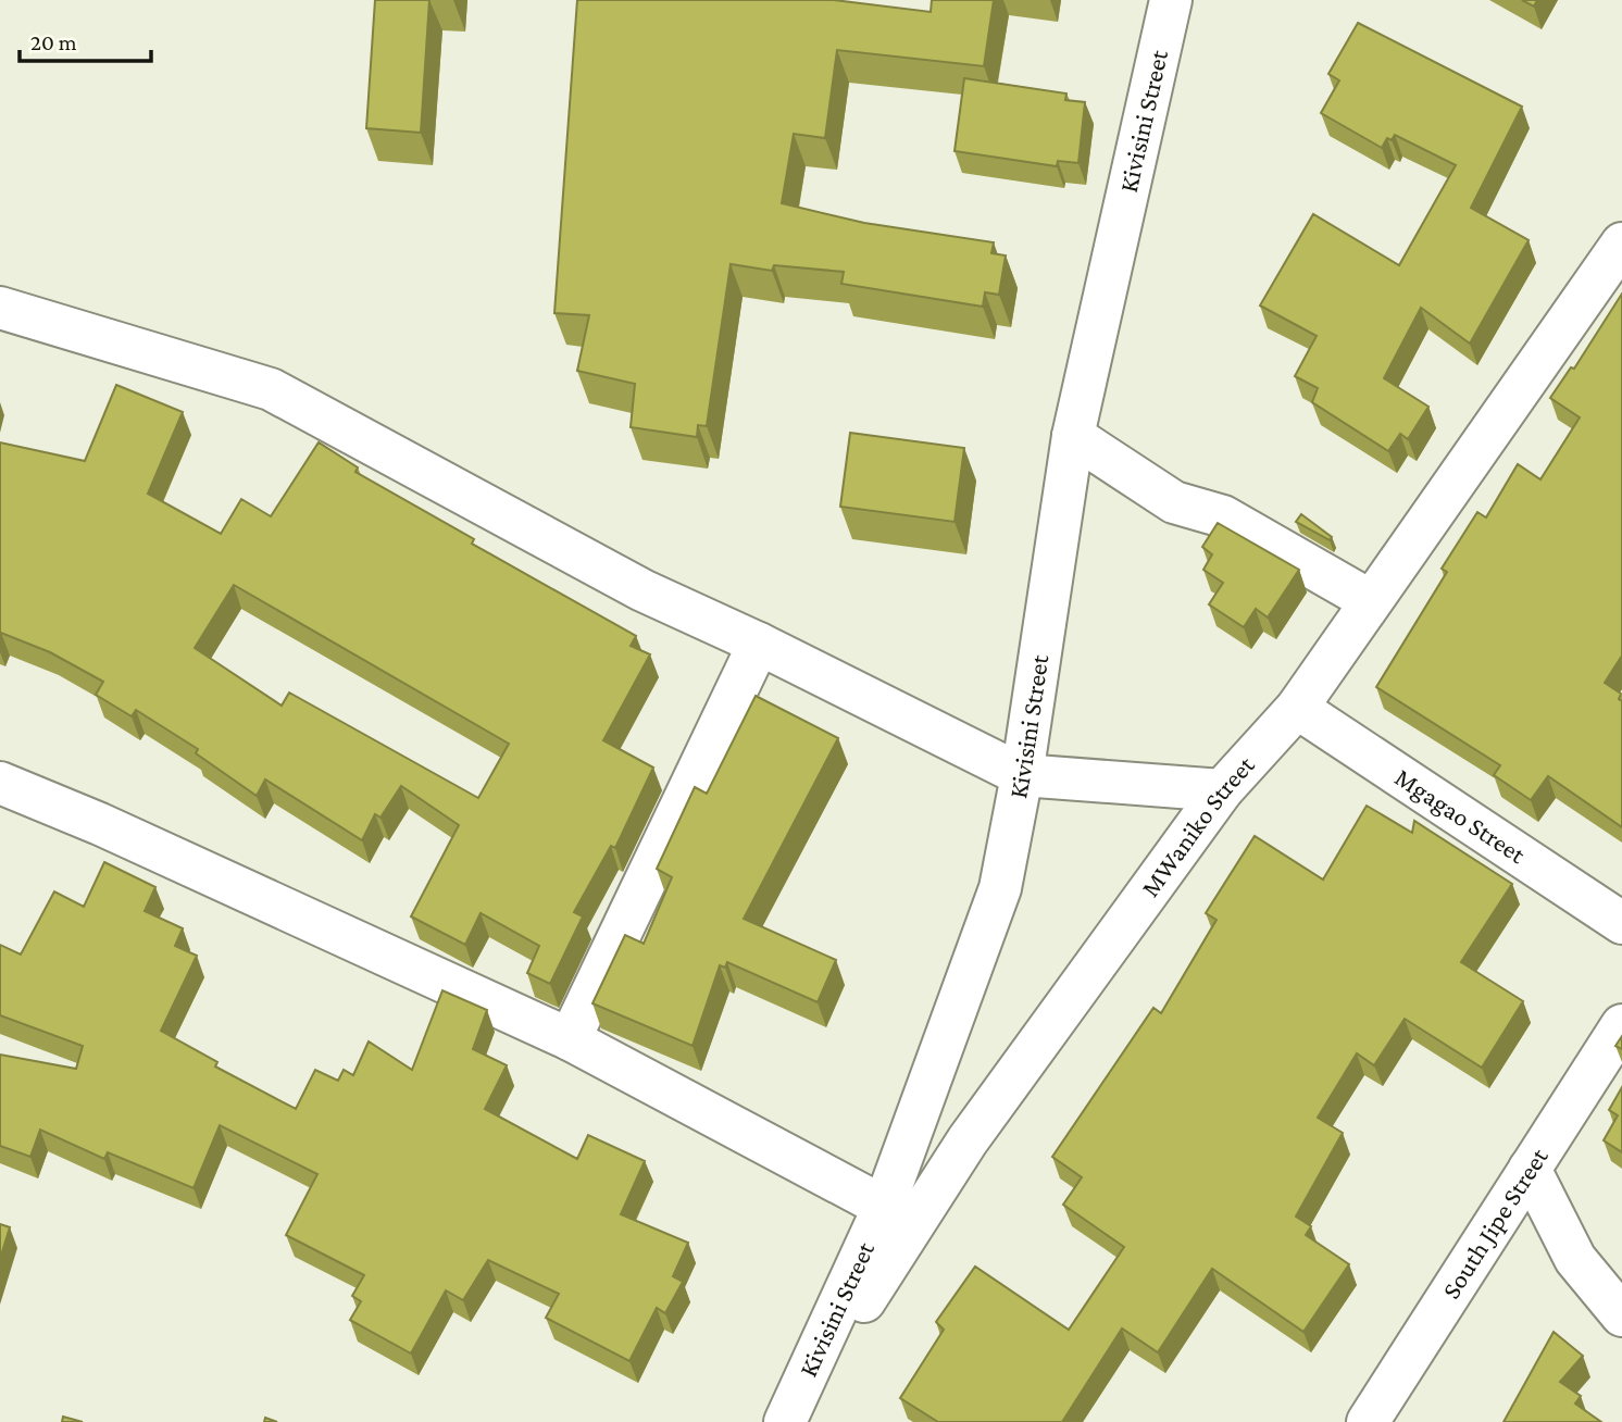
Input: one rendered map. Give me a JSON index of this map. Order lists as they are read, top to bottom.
{
  "streets": {
    "street": [
      "Kivisini Street",
      "Mgagao Street",
      "MWaniko Street",
      "South Jipe Street"
    ]
  },
  "crossings": [
    ["Kivisini Street", "MWaniko Street"],
    ["Mgagao Street", "MWaniko Street"]
  ],
  "scale_bar": "20 m"
}
